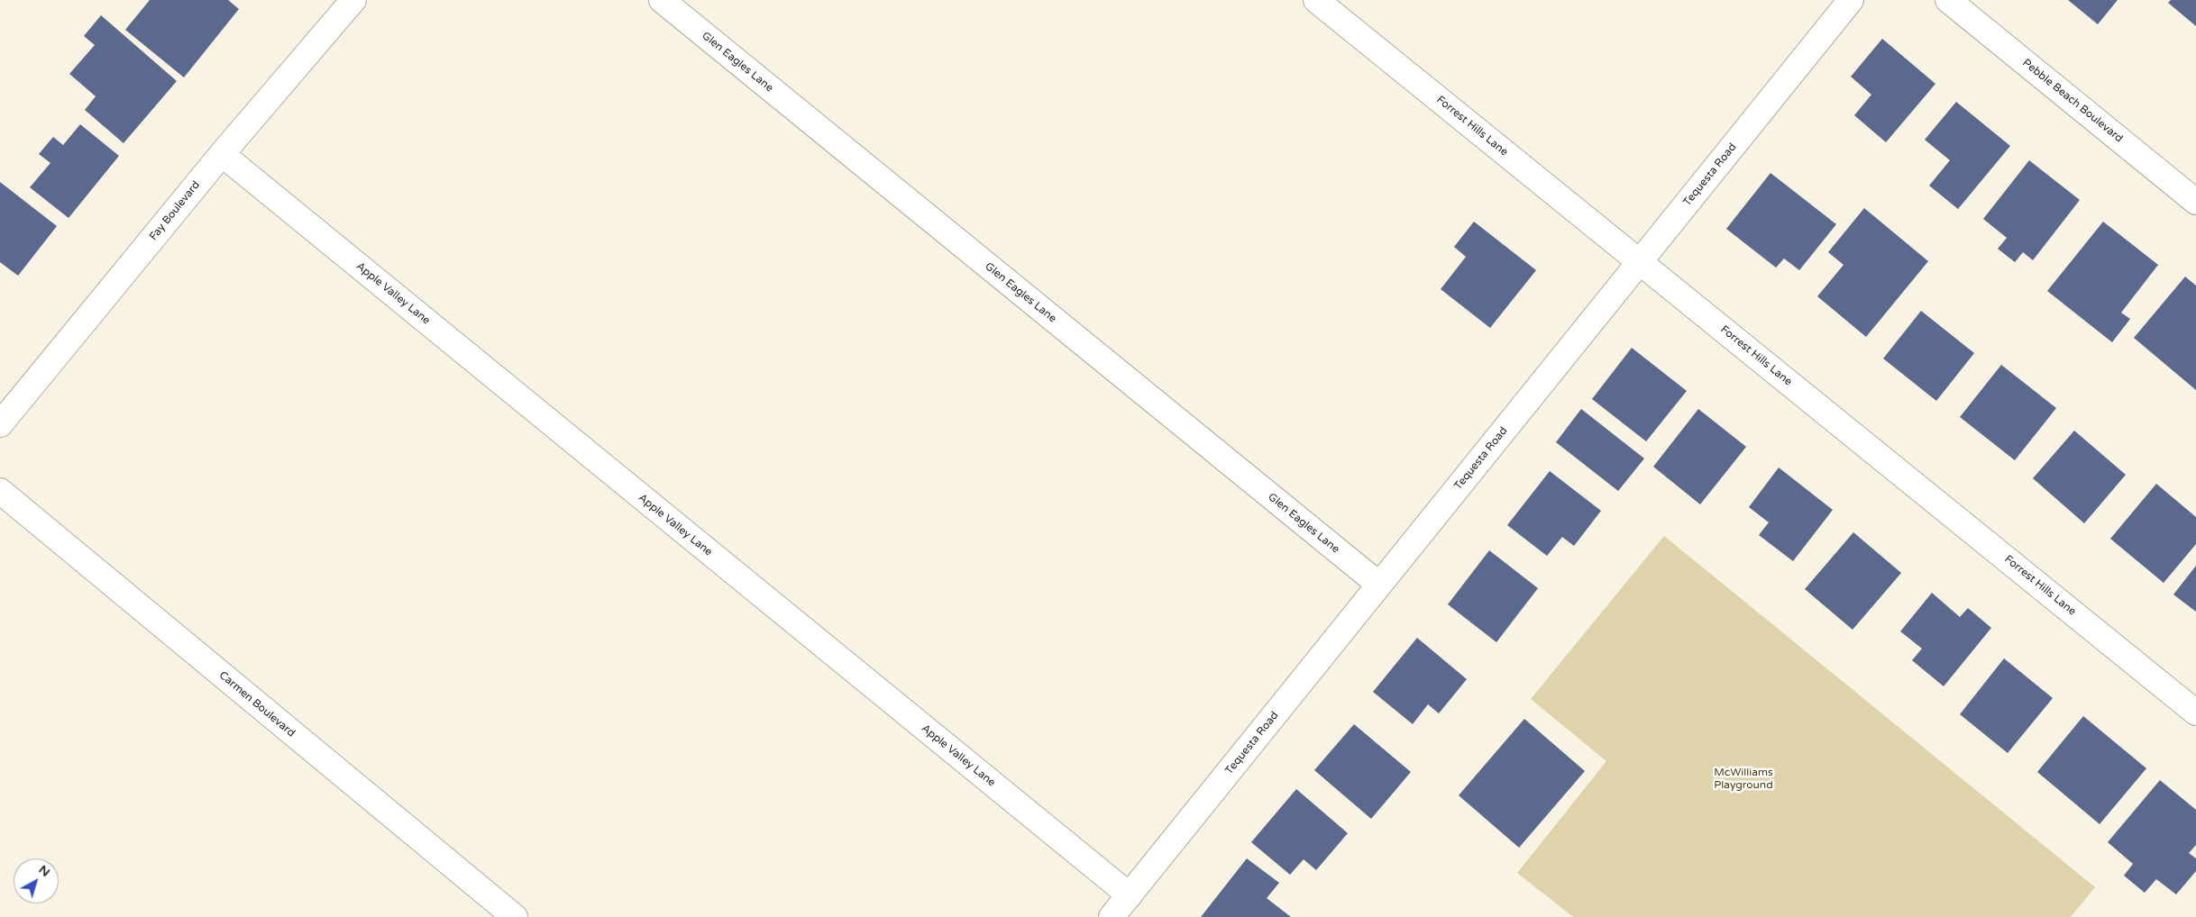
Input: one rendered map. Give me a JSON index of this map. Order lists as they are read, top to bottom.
{
  "streets": {
    "street": [
      "Glen Eagles Lane",
      "Pebble Beach Boulevard",
      "Forrest Hills Lane",
      "Tequesta Road",
      "Fay Boulevard",
      "Apple Valley Lane",
      "Carmen Boulevard"
    ]
  },
  "crossings": [
    ["Glen Eagles Lane", "Tequesta Road"],
    ["Forrest Hills Lane", "Tequesta Road"],
    ["Tequesta Road", "Apple Valley Lane"],
    ["Fay Boulevard", "Apple Valley Lane"]
  ],
  "parks": ["McWilliams Playground"],
  "north": "top right"
}
